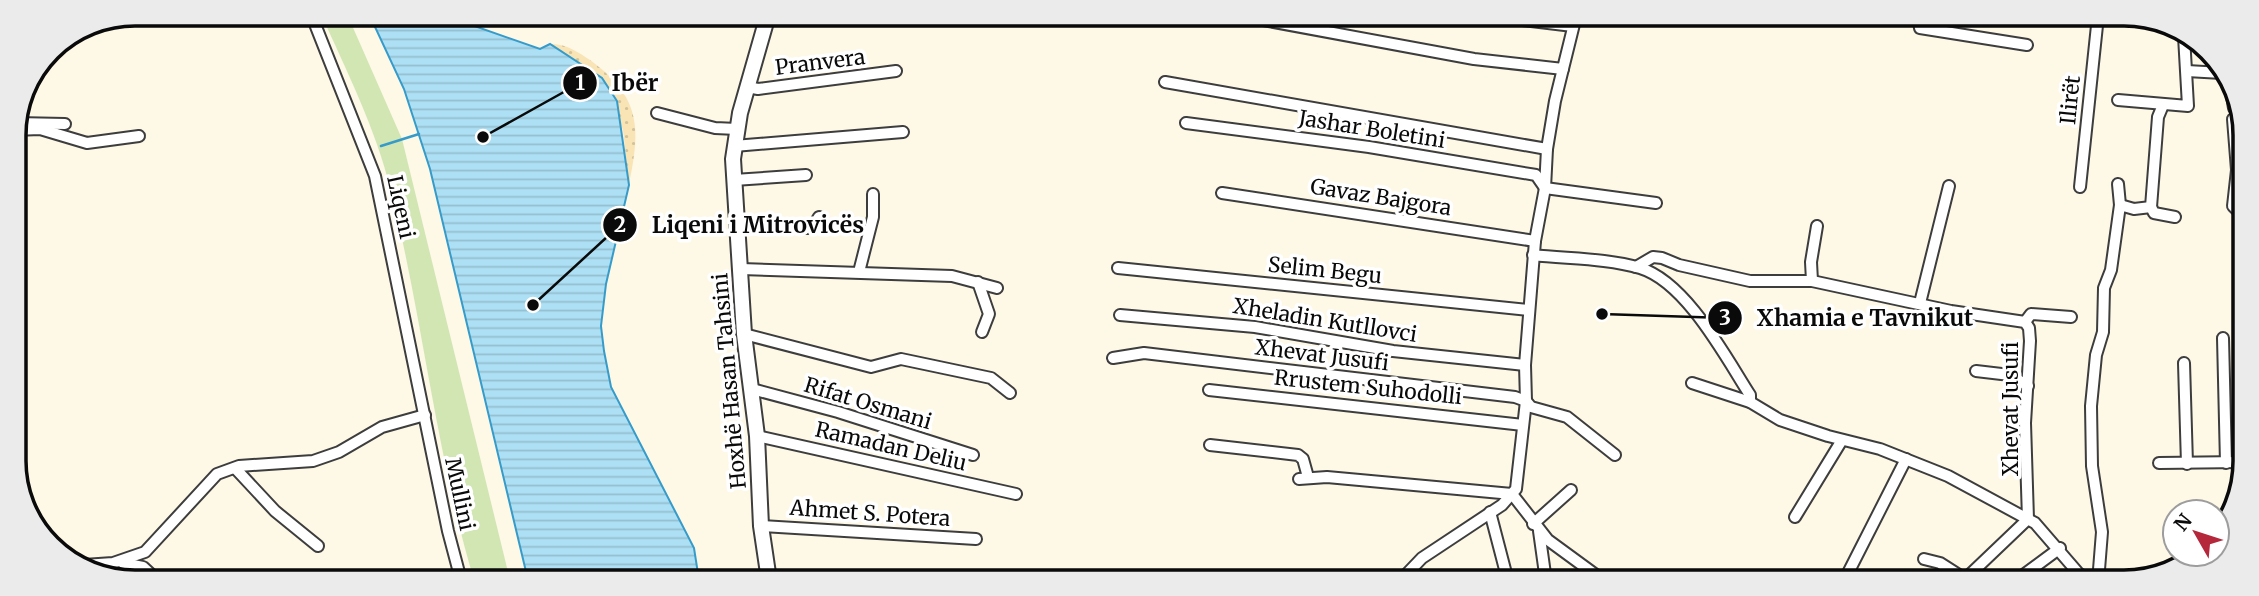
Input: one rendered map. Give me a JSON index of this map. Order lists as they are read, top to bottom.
{
  "streets": {
    "street": [
      "Pranvera",
      "Ilirët",
      "Jashar Boletini",
      "Gavaz Bajgora",
      "Liqeni",
      "Selim Begu",
      "Xheladin Kutllovci",
      "Xhevat Jusufi",
      "Hoxhë Hasan Tahsini",
      "Rrustem Suhodolli",
      "Rifat Osmani",
      "Ramadan Deliu",
      "Mullini",
      "Ahmet S. Potera"
    ]
  },
  "crossings": [
    ["Pranvera", "Hoxhë Hasan Tahsini"],
    ["Liqeni", "Mullini"],
    ["Hoxhë Hasan Tahsini", "Rifat Osmani"],
    ["Hoxhë Hasan Tahsini", "Ramadan Deliu"],
    ["Hoxhë Hasan Tahsini", "Ahmet S. Potera"]
  ],
  "places": ["Ibër", "Liqeni i Mitrovicës", "Xhamia e Tavnikut"],
  "north": "top left"
}
